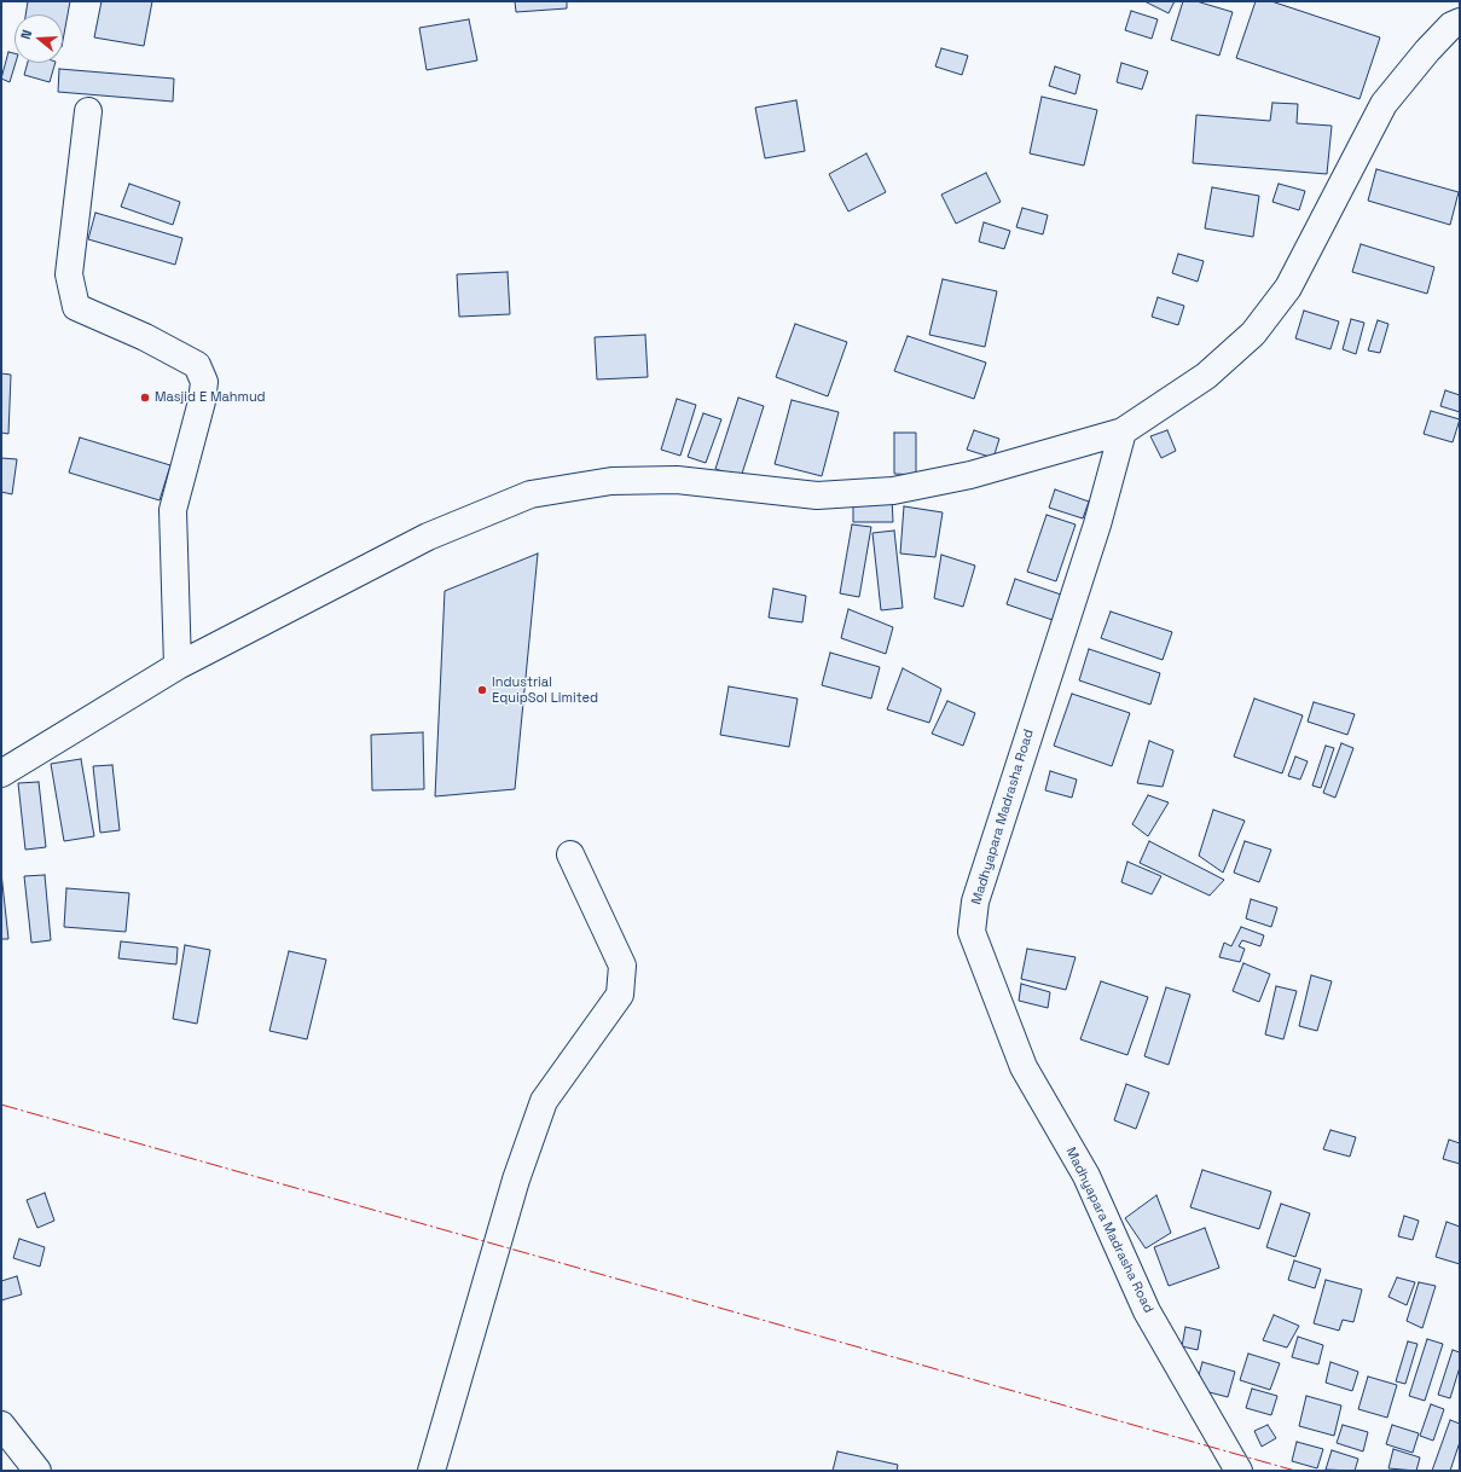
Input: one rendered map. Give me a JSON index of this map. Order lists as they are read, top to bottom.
{
  "streets": {
    "street": ["Madhyapara Madrasha Road"]
  },
  "places": ["Masjid E Mahmud", "Industrial EquipSol Limited"],
  "north": "left"
}
